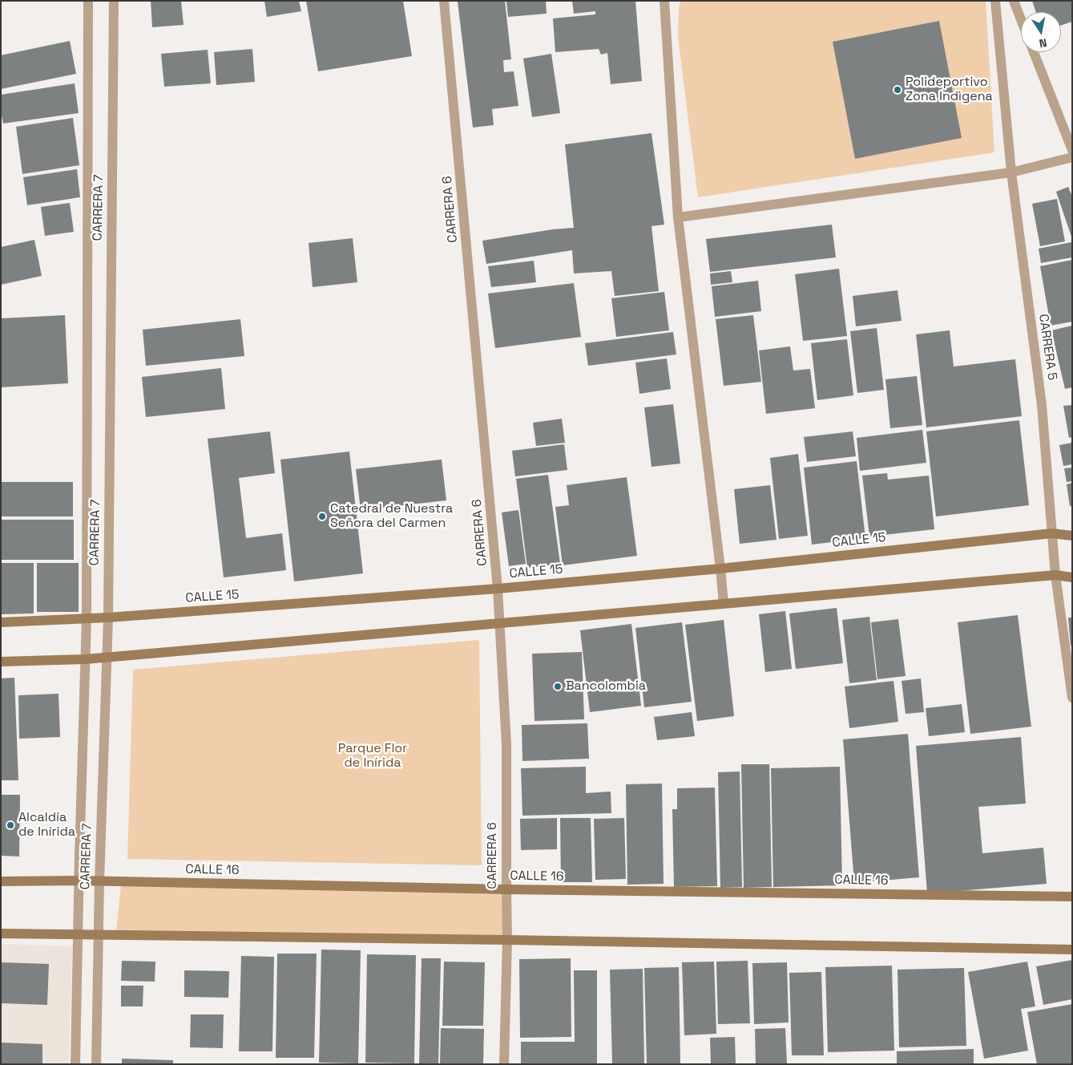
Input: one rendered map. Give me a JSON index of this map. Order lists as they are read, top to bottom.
{
  "streets": {
    "street": [
      "CARRERA 7",
      "CARRERA 6",
      "CARRERA 5",
      "CALLE 15",
      "CALLE 16"
    ]
  },
  "crossings": [
    ["CARRERA 7", "CALLE 15"],
    ["CARRERA 7", "CALLE 16"],
    ["CARRERA 6", "CALLE 15"],
    ["CARRERA 6", "CALLE 16"],
    ["CARRERA 5", "CALLE 15"]
  ],
  "parks": ["Parque Flor de Inírida"],
  "places": [
    "Polideportivo Zona Indìgena",
    "Catedral de Nuestra Señora del Carmen",
    "Bancolombia",
    "Alcaldía de Inírida"
  ],
  "north": "bottom"
}
